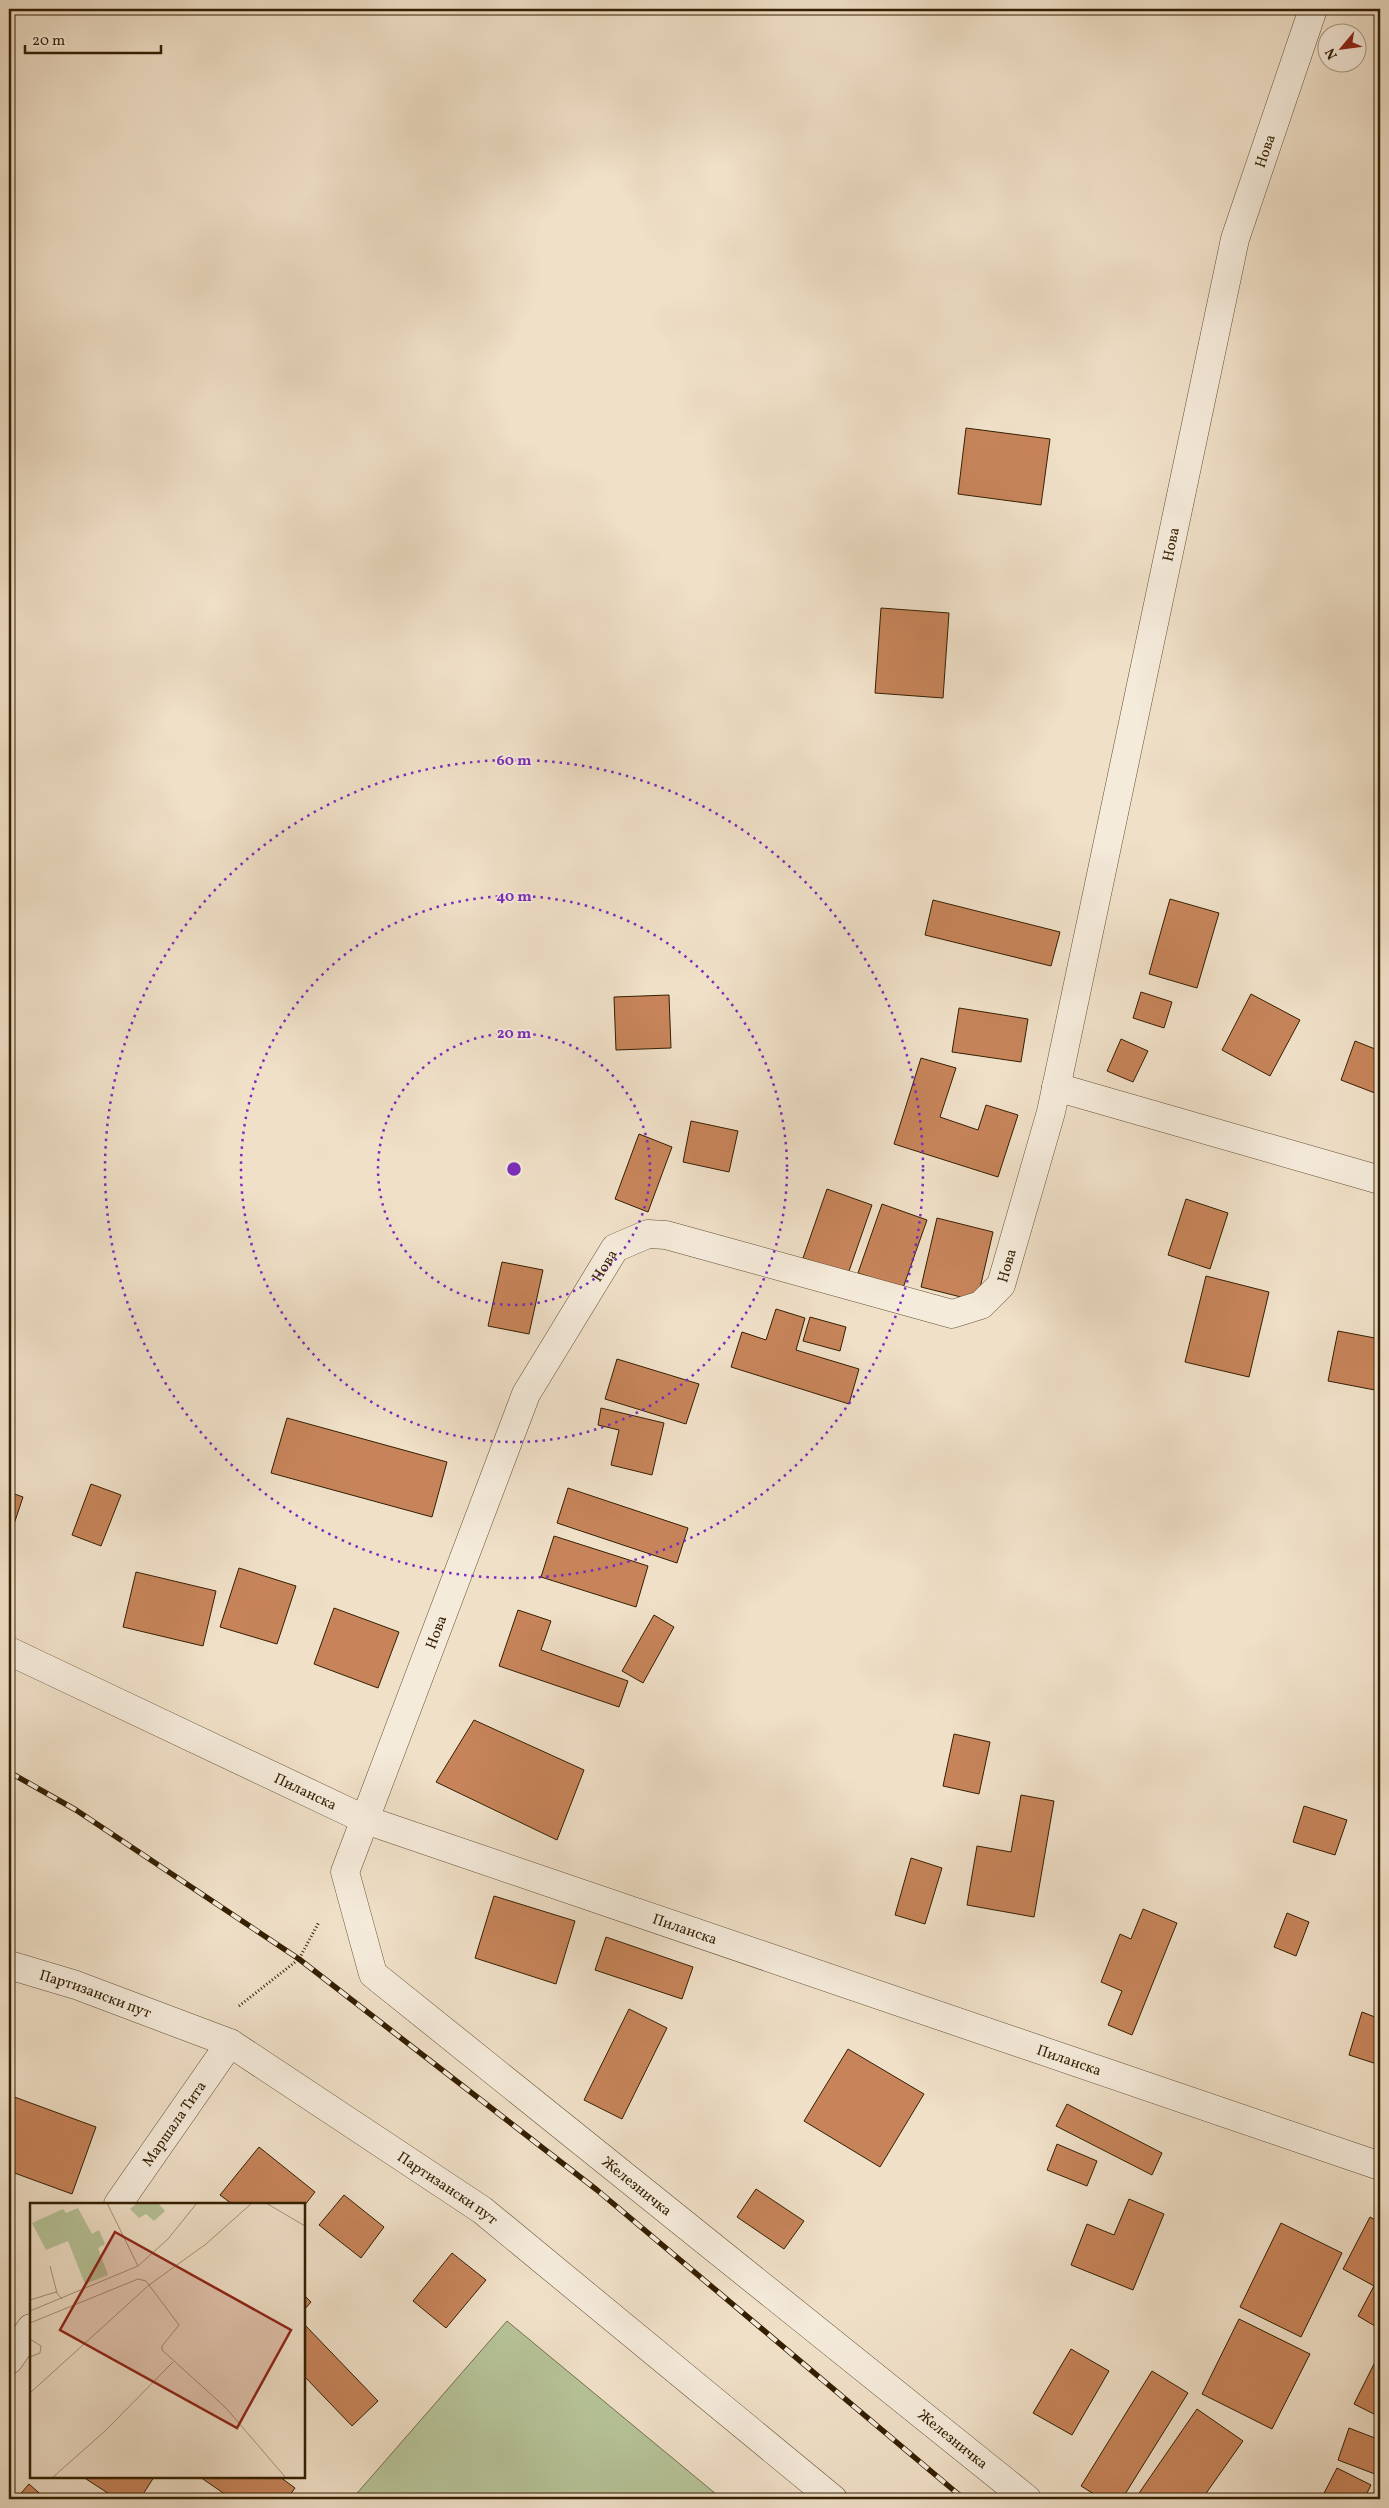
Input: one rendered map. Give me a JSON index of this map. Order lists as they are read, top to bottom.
{
  "streets": {
    "street": [
      "Нова",
      "Пиланска",
      "Партизански пут",
      "Маршала Тита",
      "Железничка"
    ]
  },
  "crossings": [
    ["Нова", "Пиланска"],
    ["Партизански пут", "Маршала Тита"]
  ],
  "scale_bar": "20 m",
  "north": "bottom left",
  "rings": ["60 m", "40 m", "20 m"]
}
